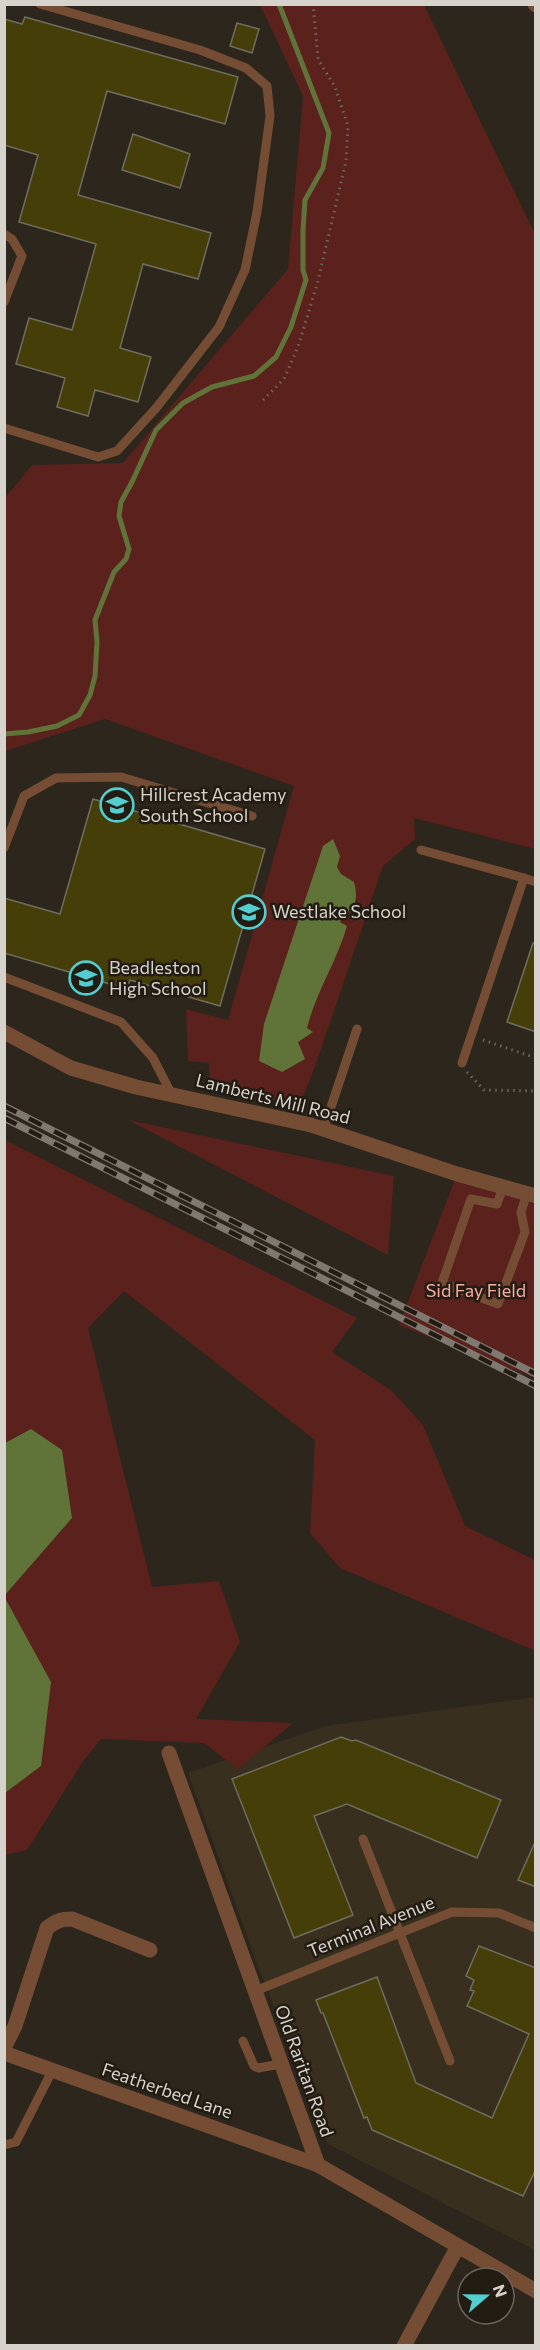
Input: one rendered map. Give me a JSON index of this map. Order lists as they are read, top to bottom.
{
  "streets": {
    "street": ["Lamberts Mill Road", "Old Raritan Road", "Featherbed Lane"],
    "lane": ["Terminal Avenue"]
  },
  "crossings": [
    ["Terminal Avenue", "Old Raritan Road"],
    ["Old Raritan Road", "Featherbed Lane"]
  ],
  "parks": ["Sid Fay Field"],
  "places": {
    "school or university": ["Hillcrest Academy South School", "Westlake School", "Beadleston High School"]
  },
  "north": "right"
}
